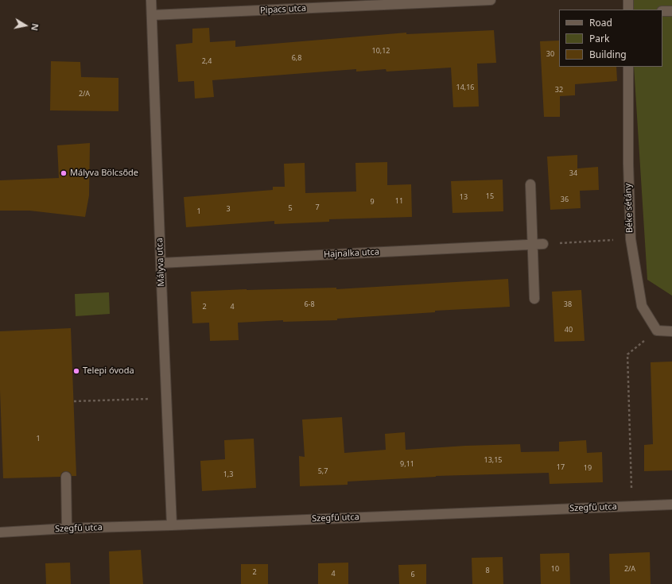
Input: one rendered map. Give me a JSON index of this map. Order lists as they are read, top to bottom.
{
  "streets": {
    "street": [
      "Pipacs utca",
      "Béke sétány",
      "Hajnalka utca",
      "Mályva utca",
      "Szegfű utca"
    ]
  },
  "crossings": [
    ["Pipacs utca", "Mályva utca"],
    ["Hajnalka utca", "Mályva utca"],
    ["Mályva utca", "Szegfű utca"]
  ],
  "places": ["Mályva Bölcsőde", "Telepi óvoda"],
  "house_numbers": [
    "10,12",
    "30",
    "6,8",
    "2,4",
    "14,16",
    "32",
    "2/A",
    "34",
    "15",
    "13",
    "36",
    "11",
    "9",
    "7",
    "5",
    "3",
    "1",
    "6-8",
    "38",
    "2",
    "4",
    "40",
    "1",
    "13,15",
    "9,11",
    "17",
    "19",
    "5,7",
    "1,3",
    "10",
    "2/A",
    "8",
    "2",
    "4",
    "6"
  ],
  "legend": ["Road", "Park", "Building"],
  "north": "right"
}
